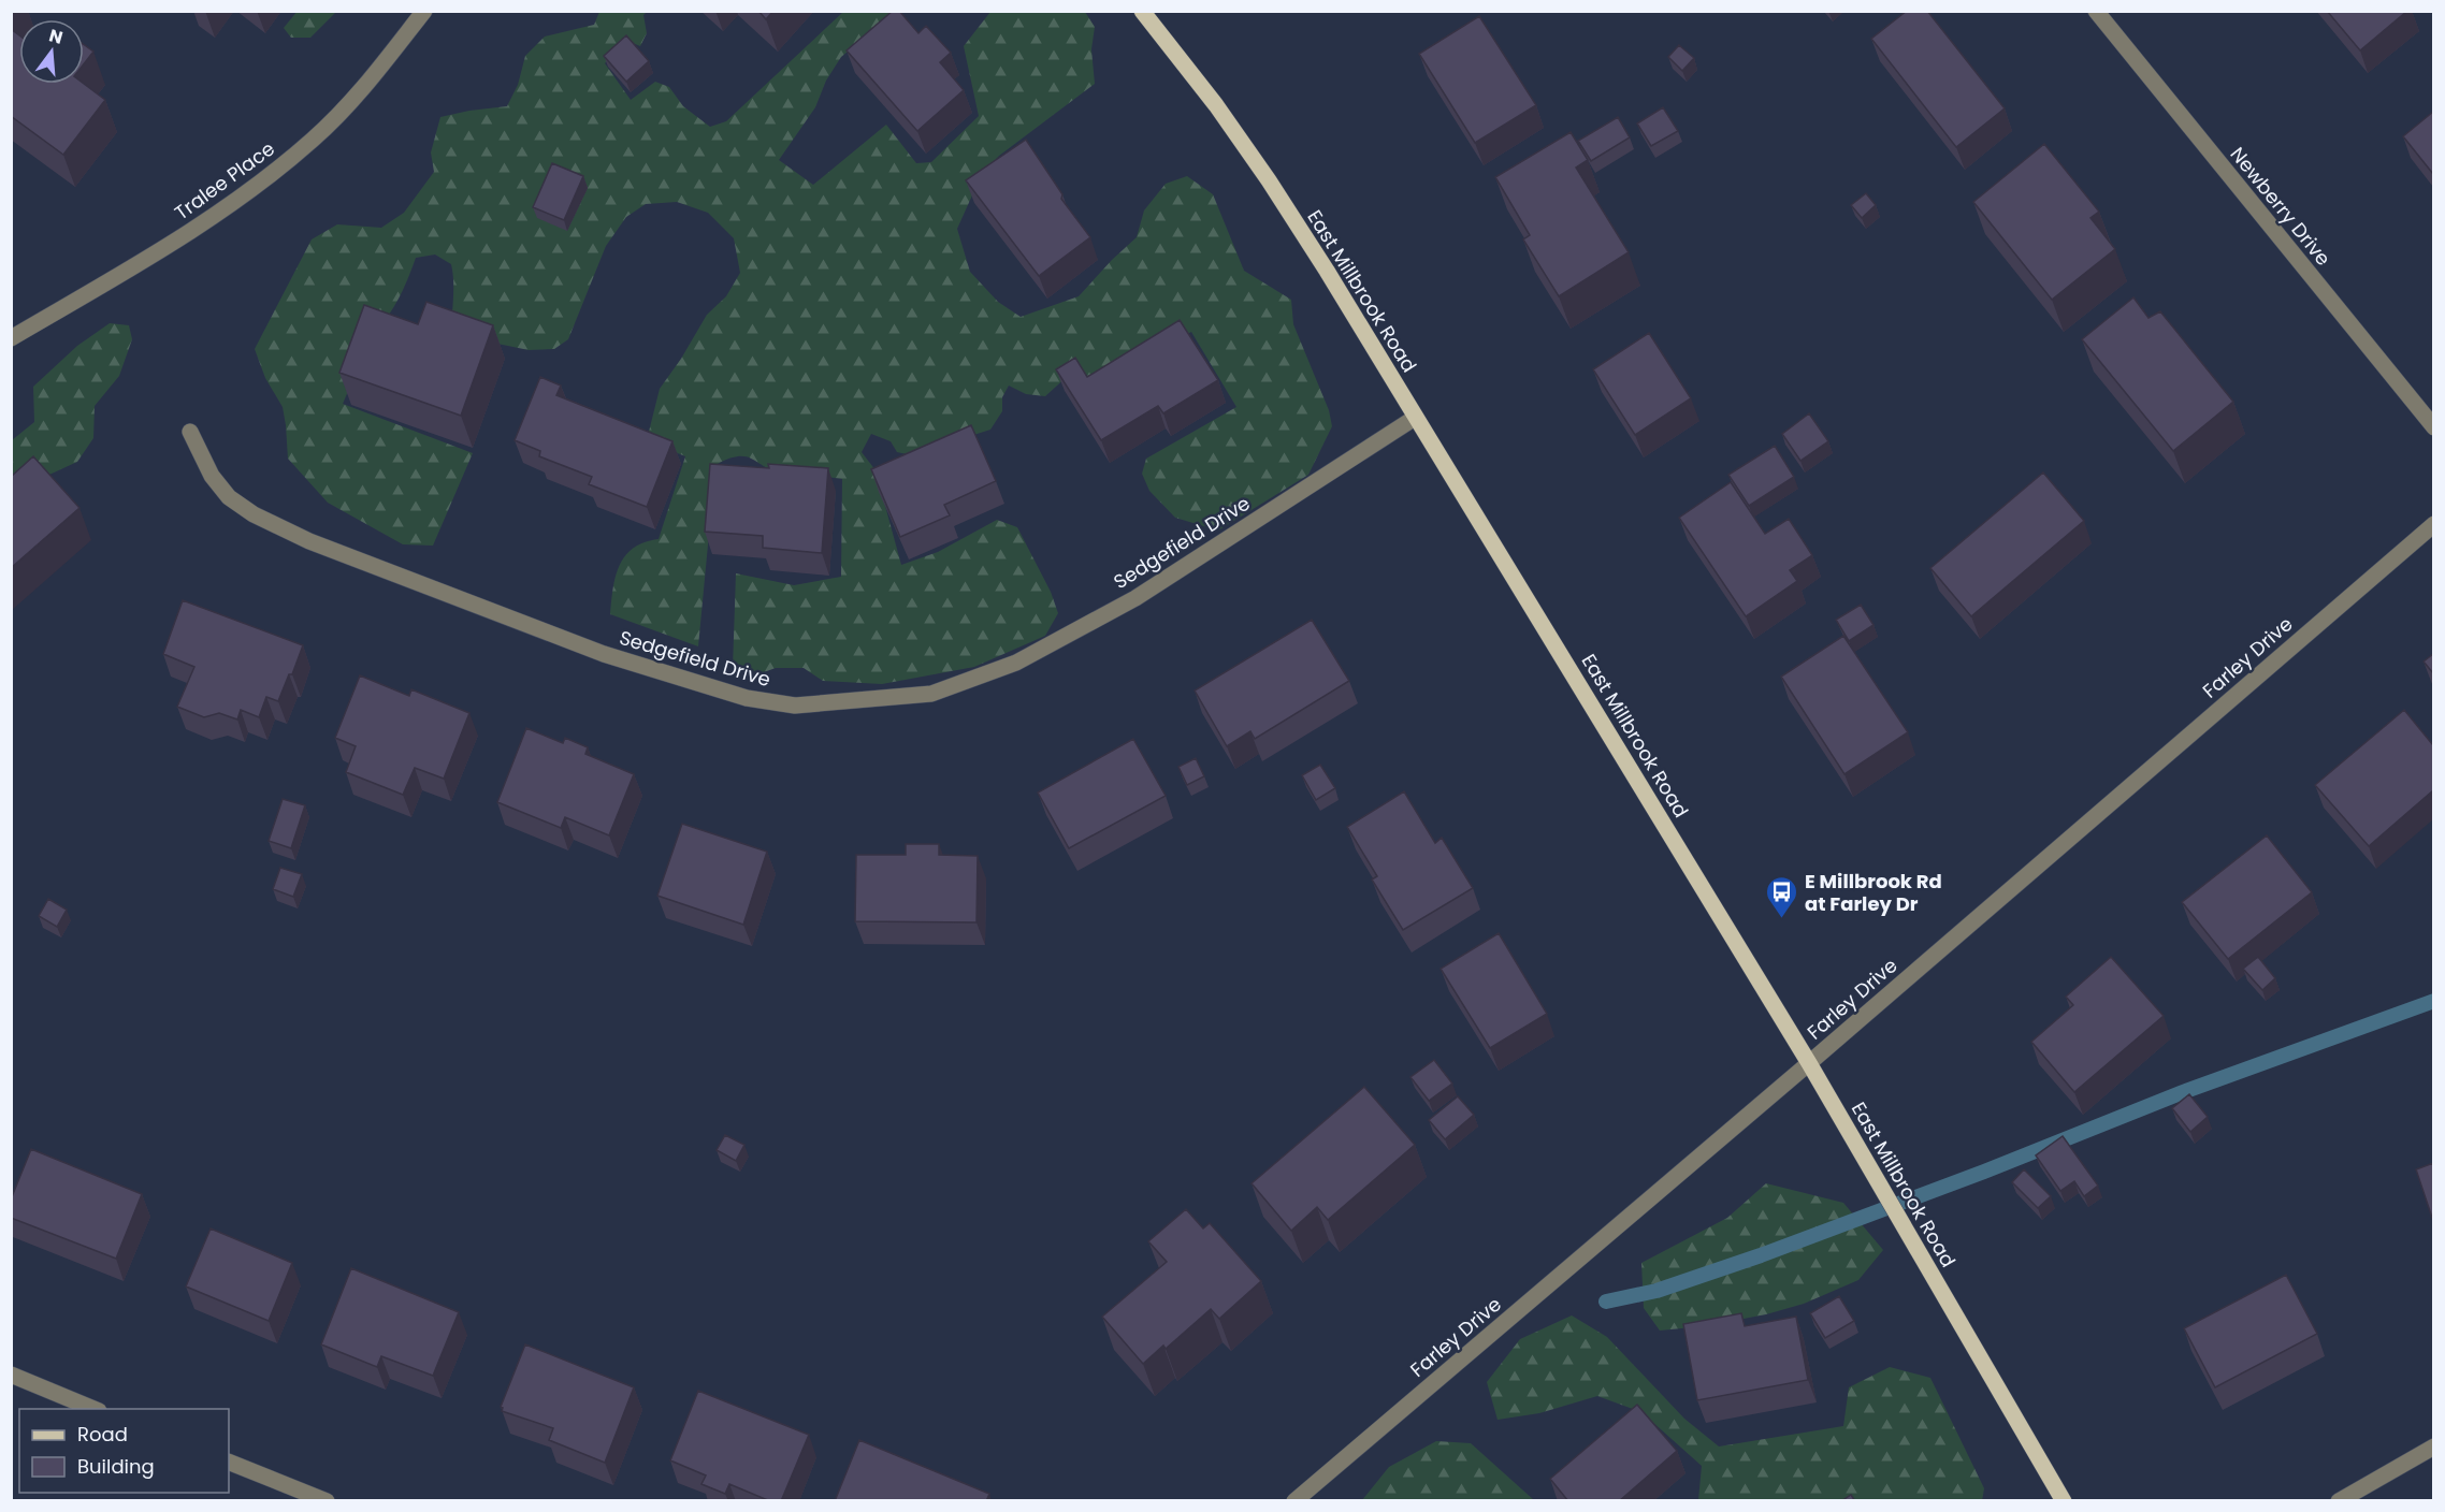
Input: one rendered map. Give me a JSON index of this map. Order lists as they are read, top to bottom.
{
  "streets": {
    "main road": ["East Millbrook Road"],
    "street": [
      "Tralee Place",
      "Newberry Drive",
      "Sedgefield Drive",
      "Farley Drive"
    ]
  },
  "crossings": [
    ["East Millbrook Road", "Sedgefield Drive"],
    ["East Millbrook Road", "Farley Drive"]
  ],
  "places": {
    "bus stop": ["E Millbrook Rd at Farley Dr"]
  },
  "legend": ["Road", "Building"],
  "north": "top"
}
